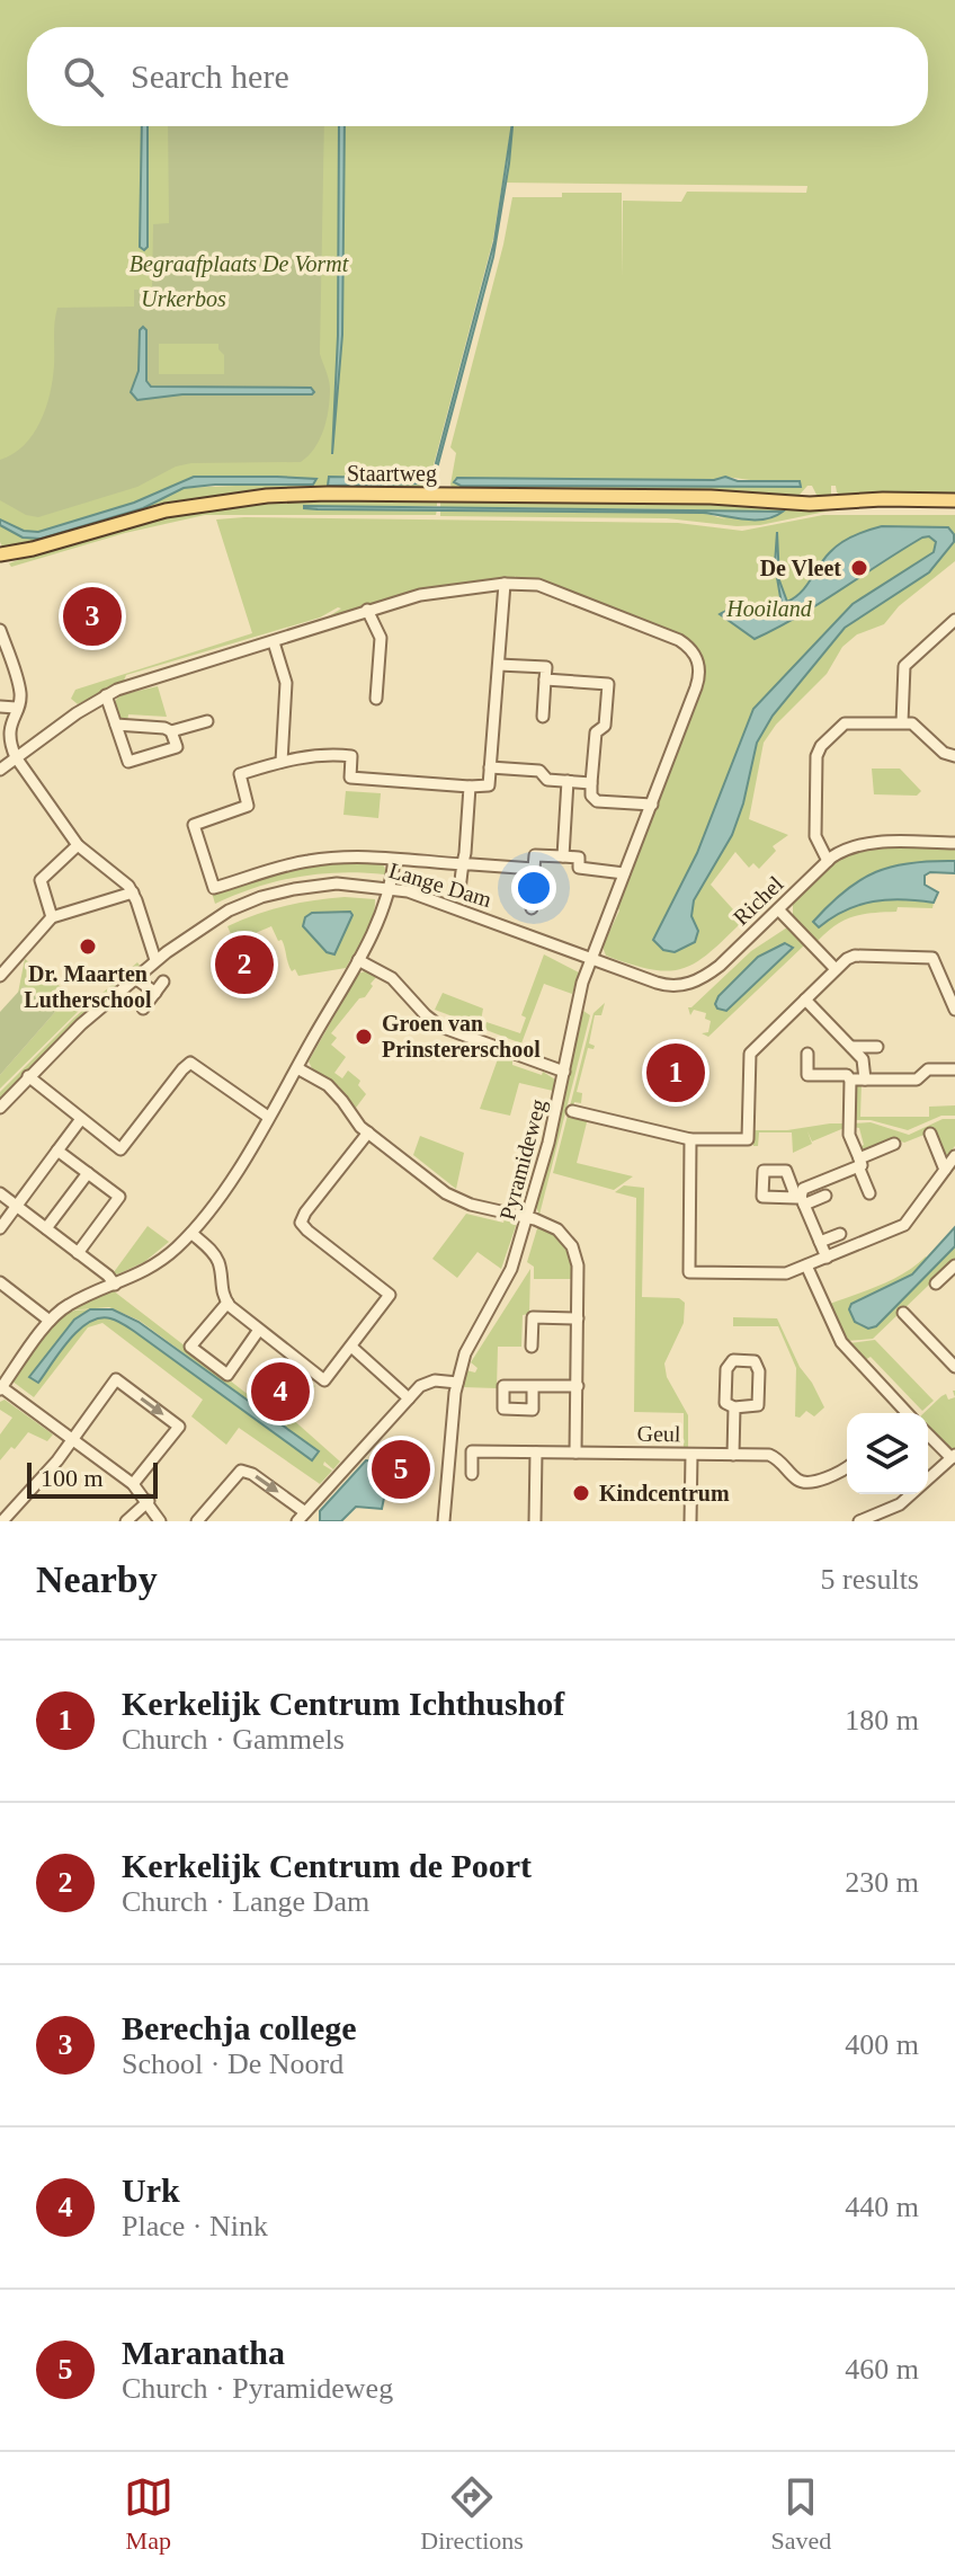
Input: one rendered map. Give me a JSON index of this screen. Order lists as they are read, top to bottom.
{
  "streets": {
    "main road": ["Staartweg"],
    "street": [
      "Lange Dam",
      "Richel",
      "Pyramideweg",
      "Geul"
    ]
  },
  "crossings": [
    ["Lange Dam", "Richel"],
    ["Lange Dam", "Pyramideweg"],
    ["Richel", "Pyramideweg"]
  ],
  "parks": ["Begraafplaats De Vormt", "Urkerbos", "Hooiland"],
  "places": [
    "De Vleet",
    "Dr. Maarten Lutherschool",
    "Groen van Prinstererschool",
    "Kindcentrum"
  ],
  "scale_bar": "100 m",
  "page": {
    "search": "Search here",
    "pins": [
      "3",
      "2",
      "1",
      "4",
      "5"
    ],
    "scale": "100 m",
    "heading": ["Nearby", "5 results"],
    "list": [
      {
        "mark": "1",
        "name": "Kerkelijk Centrum Ichthushof",
        "note": "Church · Gammels",
        "value": "180 m"
      },
      {
        "mark": "2",
        "name": "Kerkelijk Centrum de Poort",
        "note": "Church · Lange Dam",
        "value": "230 m"
      },
      {
        "mark": "3",
        "name": "Berechja college",
        "note": "School · De Noord",
        "value": "400 m"
      },
      {
        "mark": "4",
        "name": "Urk",
        "note": "Place · Nink",
        "value": "440 m"
      },
      {
        "mark": "5",
        "name": "Maranatha",
        "note": "Church · Pyramideweg",
        "value": "460 m"
      }
    ],
    "nav": ["Map", "Directions", "Saved"]
  }
}
